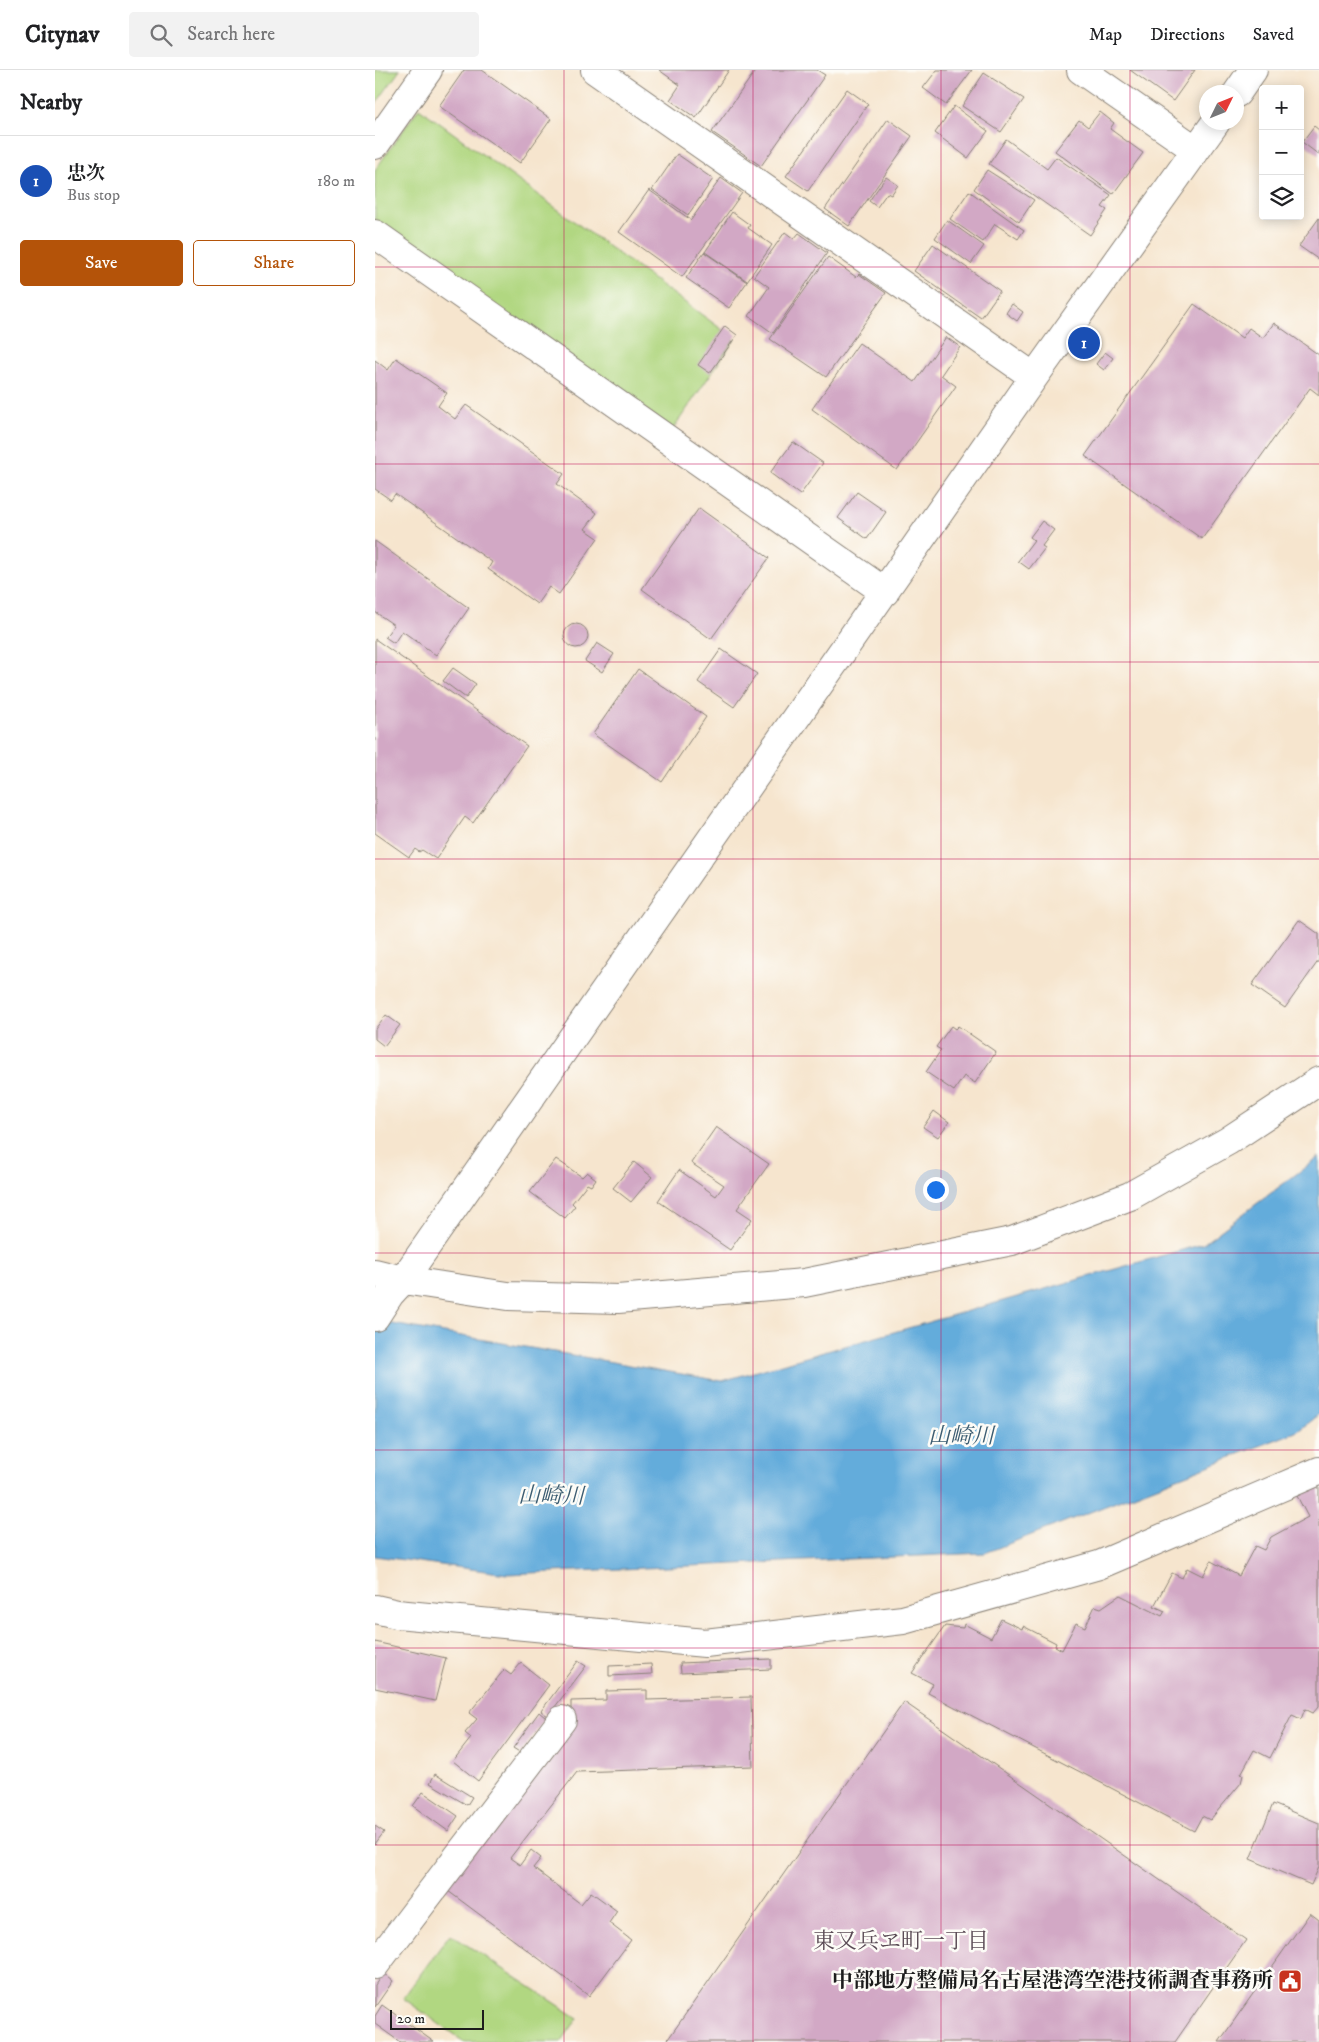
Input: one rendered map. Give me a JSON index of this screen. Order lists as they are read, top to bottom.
{
  "districts": ["東又兵ヱ町一丁目"],
  "water": ["山崎川"],
  "places": {
    "public building": ["中部地方整備局名古屋港湾空港技術調査事務所"]
  },
  "scale_bar": "20 m",
  "north": "top right",
  "page": {
    "header": "Citynav",
    "search": "Search here",
    "nav": ["Map", "Directions", "Saved"],
    "heading": "Nearby",
    "map_buttons": ["+", "−"],
    "list": [
      {
        "mark": "1",
        "name": "忠次",
        "note": "Bus stop",
        "value": "180 m"
      }
    ],
    "buttons": ["Save", "Share"],
    "pins": "1",
    "scale": "20 m"
  }
}
